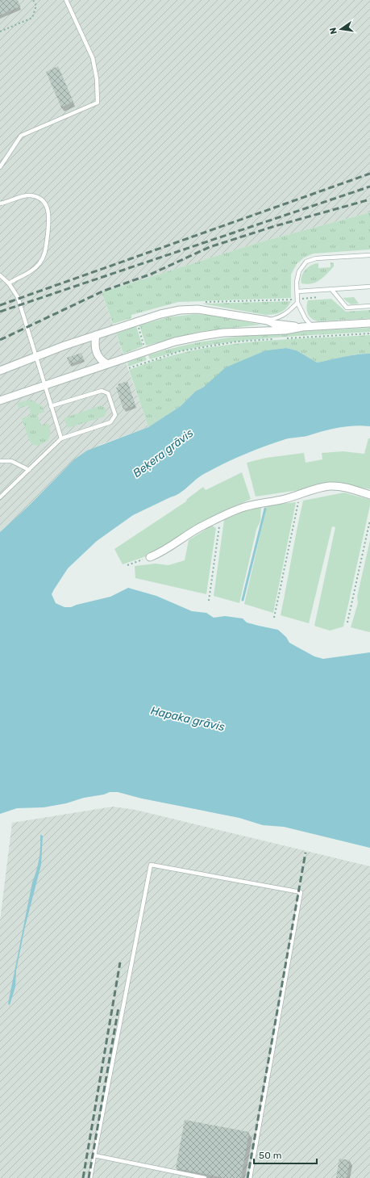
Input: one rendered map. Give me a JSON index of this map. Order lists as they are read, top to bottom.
{
  "water": ["Beķera grāvis", "Hapaka grāvis"],
  "scale_bar": "50 m",
  "north": "left"
}
